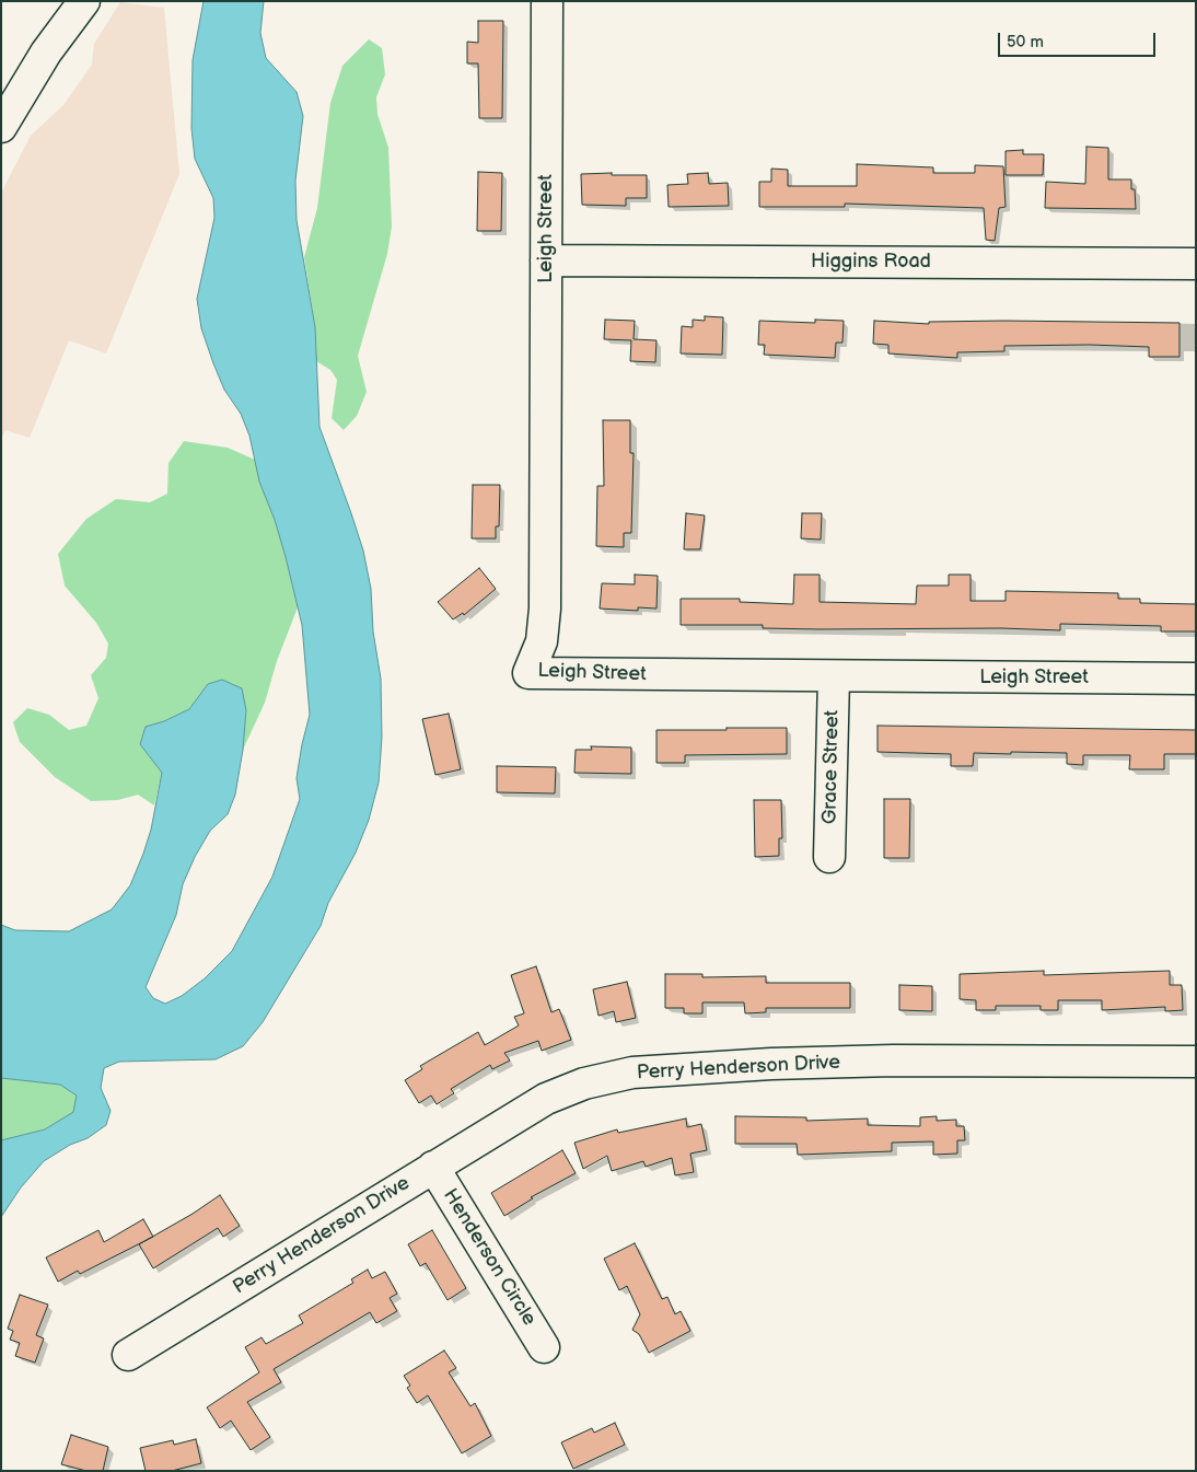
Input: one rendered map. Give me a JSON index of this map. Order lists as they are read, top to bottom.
{
  "streets": {
    "street": [
      "Leigh Street",
      "Higgins Road",
      "Grace Street",
      "Perry Henderson Drive",
      "Henderson Circle"
    ]
  },
  "crossings": [
    ["Leigh Street", "Higgins Road"],
    ["Leigh Street", "Grace Street"],
    ["Perry Henderson Drive", "Henderson Circle"]
  ],
  "scale_bar": "50 m"
}
